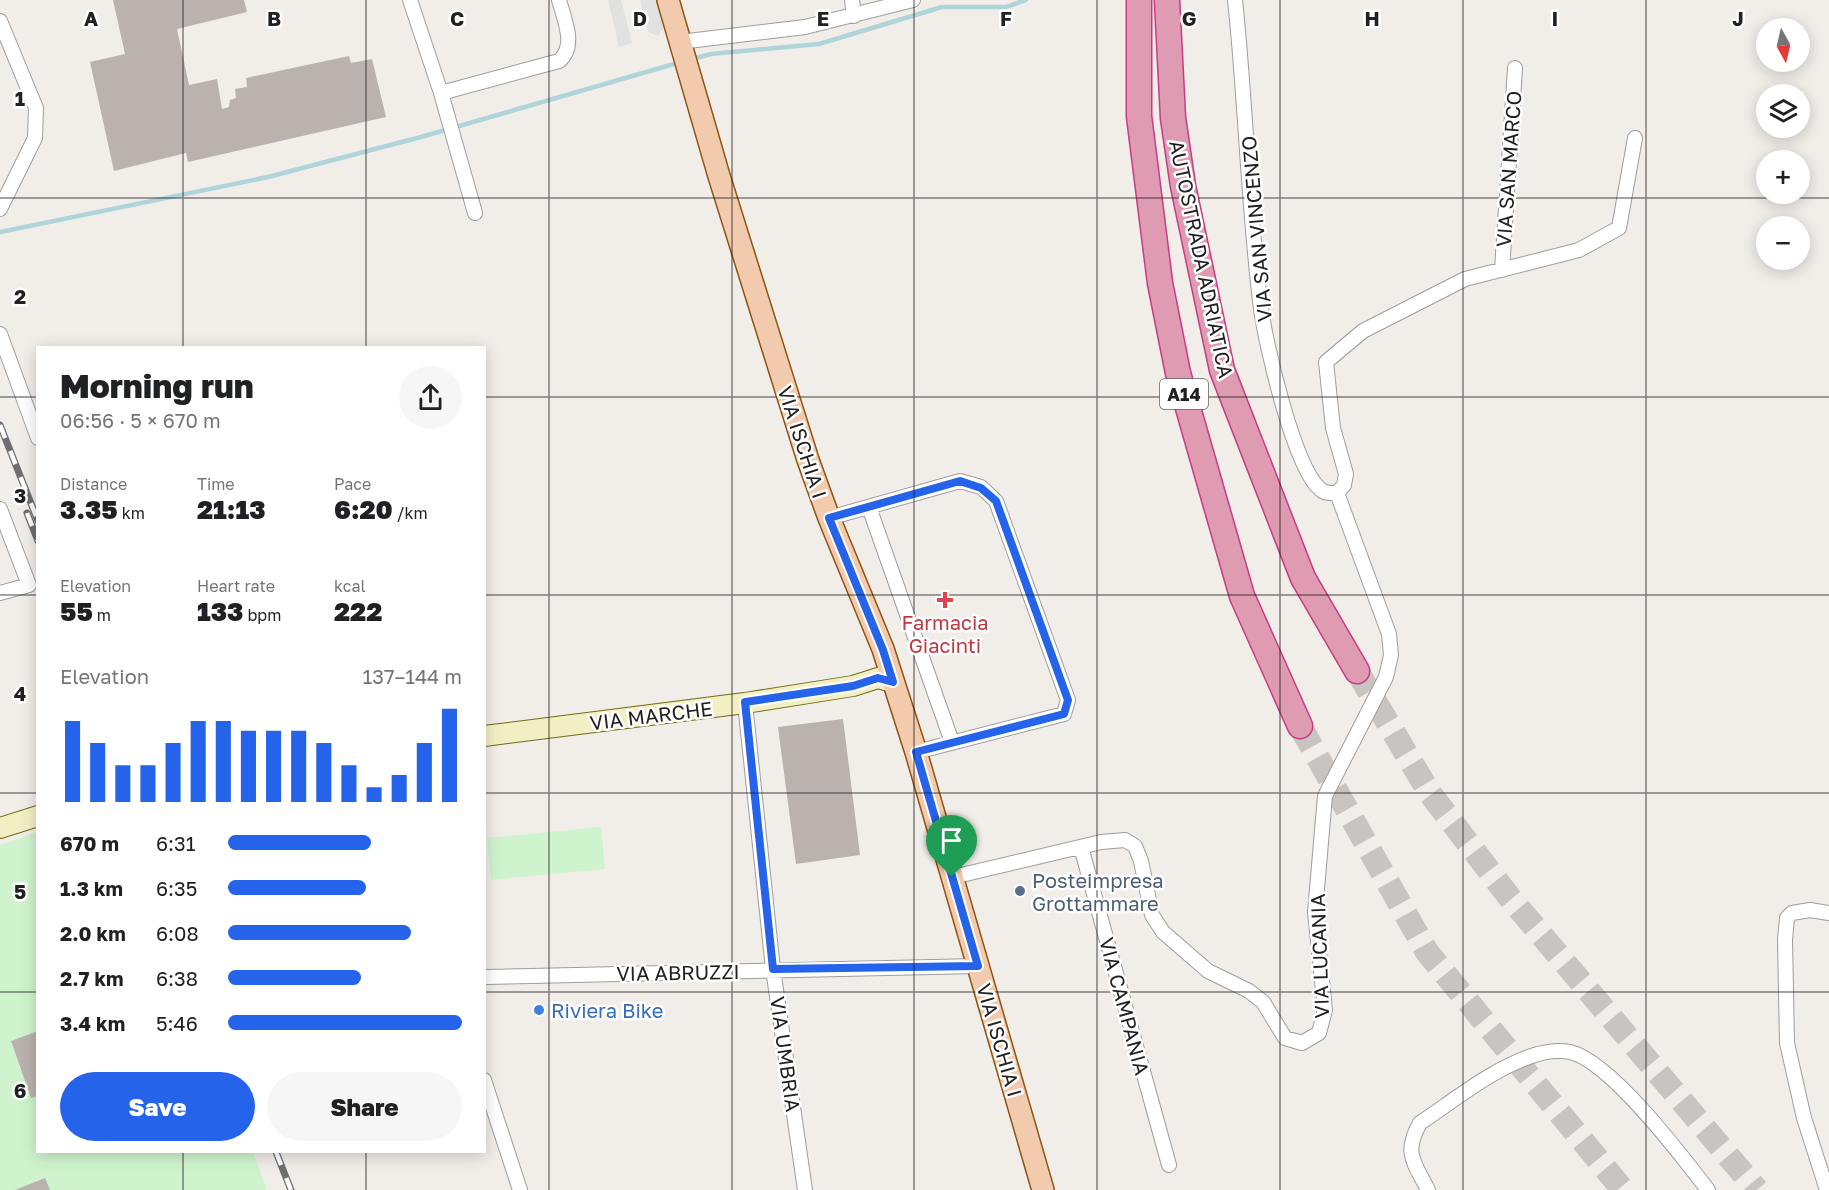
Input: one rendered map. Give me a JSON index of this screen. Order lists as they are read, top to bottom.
{
  "streets": {
    "highway": ["AUTOSTRADA ADRIATICA", "A14"],
    "main road": ["VIA ISCHIA I"],
    "street": [
      "VIA SAN MARCO",
      "VIA SAN VINCENZO",
      "VIA MARCHE",
      "VIA LUCANIA",
      "VIA ABRUZZI",
      "VIA CAMPANIA",
      "VIA UMBRIA"
    ]
  },
  "crossings": [
    ["VIA SAN VINCENZO", "VIA LUCANIA"],
    ["VIA ISCHIA I", "VIA MARCHE"],
    ["VIA ISCHIA I", "VIA LUCANIA"],
    ["VIA ISCHIA I", "VIA ABRUZZI"],
    ["VIA MARCHE", "VIA UMBRIA"],
    ["VIA LUCANIA", "VIA CAMPANIA"],
    ["VIA ABRUZZI", "VIA UMBRIA"]
  ],
  "places": {
    "health": ["Farmacia Giacinti"],
    "other": ["Posteimpresa Grottammare", "Riviera Bike"]
  },
  "north": "bottom",
  "page": {
    "map_buttons": ["+", "−"],
    "heading": ["Morning run", "06:56 · 5 × 670 m"],
    "stats": [
      ["Distance", "3.35 km"],
      ["Time", "21:13"],
      ["Pace", "6:20 /km"],
      ["Elevation", "55 m"],
      ["Heart rate", "133 bpm"],
      ["kcal", "222"]
    ],
    "chart": ["Elevation", "137–144 m"],
    "list": [
      {
        "name": "670 m",
        "note": "6:31"
      },
      {
        "name": "1.3 km",
        "note": "6:35"
      },
      {
        "name": "2.0 km",
        "note": "6:08"
      },
      {
        "name": "2.7 km",
        "note": "6:38"
      },
      {
        "name": "3.4 km",
        "note": "5:46"
      }
    ],
    "buttons": ["Save", "Share"]
  },
  "grid": {
    "columns": [
      "A",
      "B",
      "C",
      "D",
      "E",
      "F",
      "G",
      "H",
      "I",
      "J"
    ],
    "rows": [
      "1",
      "2",
      "3",
      "4",
      "5",
      "6"
    ]
  }
}
